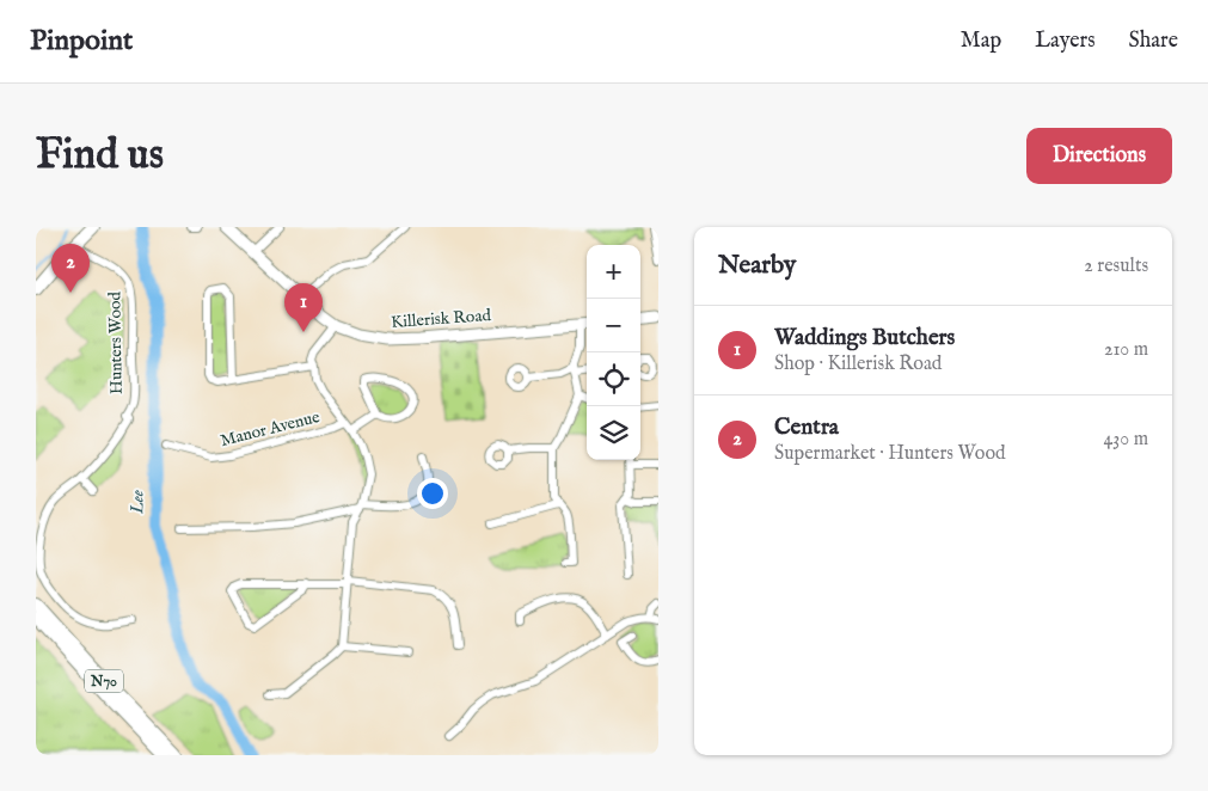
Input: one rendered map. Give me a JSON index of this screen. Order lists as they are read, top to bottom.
{
  "streets": {
    "main road": ["Killerisk Road", "N70"],
    "street": ["Hunters Wood", "Manor Avenue"]
  },
  "water": ["Lee"],
  "page": {
    "header": "Pinpoint",
    "nav": ["Map", "Layers", "Share"],
    "buttons": "Directions",
    "title": "Find us",
    "heading": ["Nearby", "2 results"],
    "pins": ["2", "1"],
    "map_buttons": ["+", "−"],
    "list": [
      {
        "mark": "1",
        "name": "Waddings Butchers",
        "note": "Shop · Killerisk Road",
        "value": "210 m"
      },
      {
        "mark": "2",
        "name": "Centra",
        "note": "Supermarket · Hunters Wood",
        "value": "430 m"
      }
    ]
  }
}
